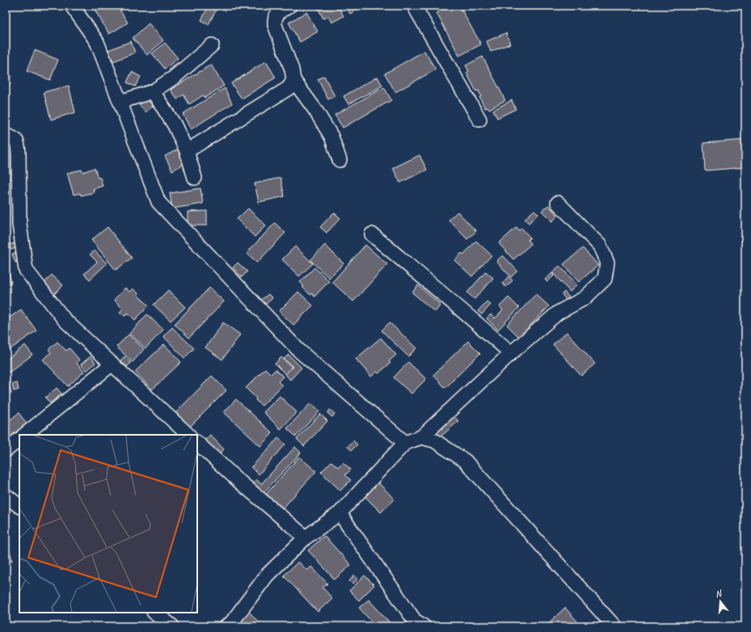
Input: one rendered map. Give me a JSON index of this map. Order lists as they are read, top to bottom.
{
  "north": "top"
}
